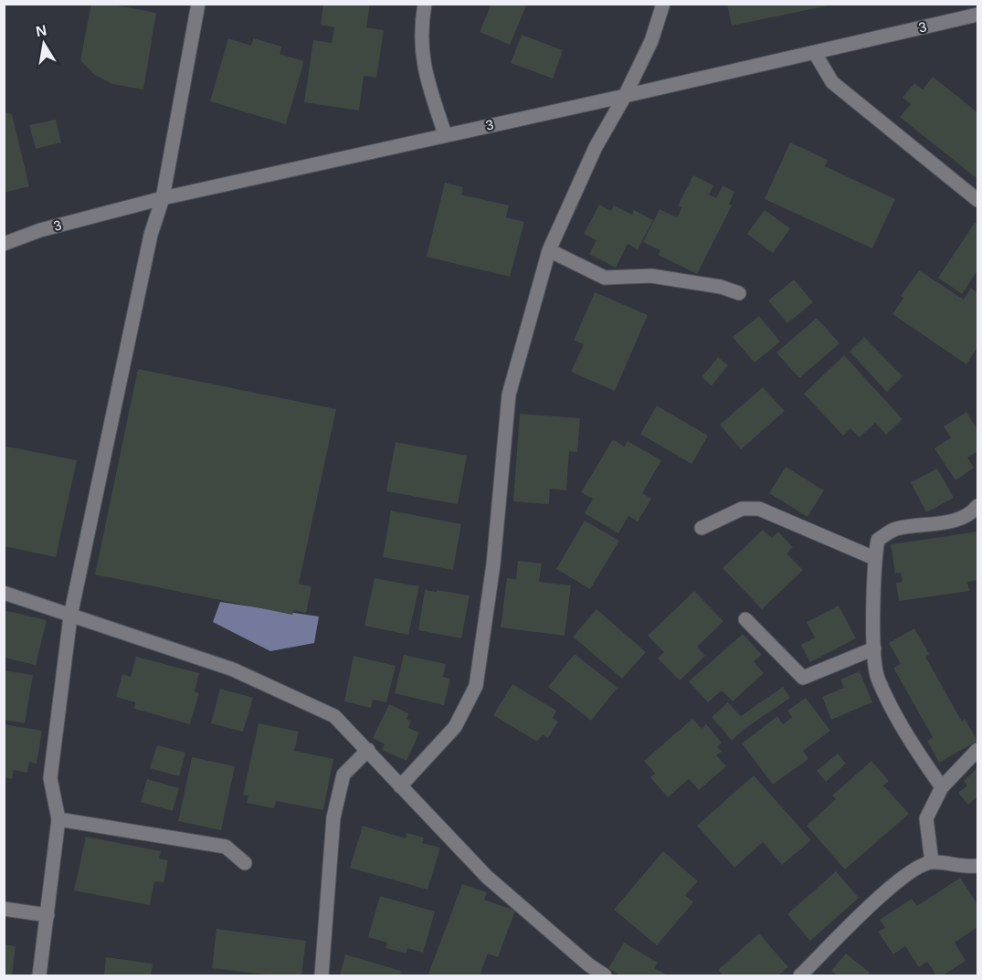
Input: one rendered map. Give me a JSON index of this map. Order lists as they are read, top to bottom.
{
  "streets": {
    "street": ["3"]
  },
  "north": "top"
}
